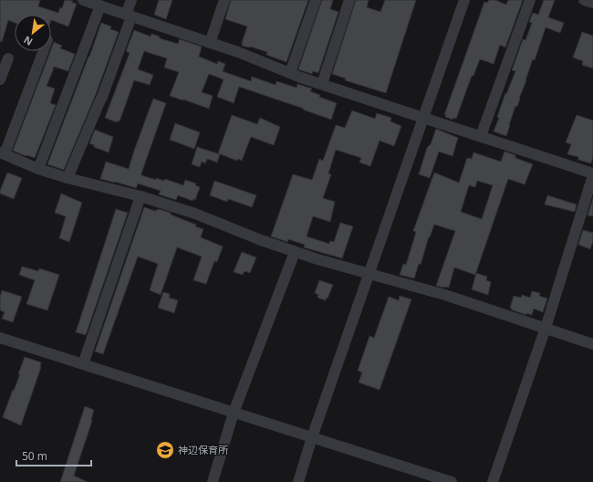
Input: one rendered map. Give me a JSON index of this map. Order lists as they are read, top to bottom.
{
  "places": {
    "school or university": ["神辺保育所"]
  },
  "scale_bar": "50 m",
  "north": "bottom left"
}
